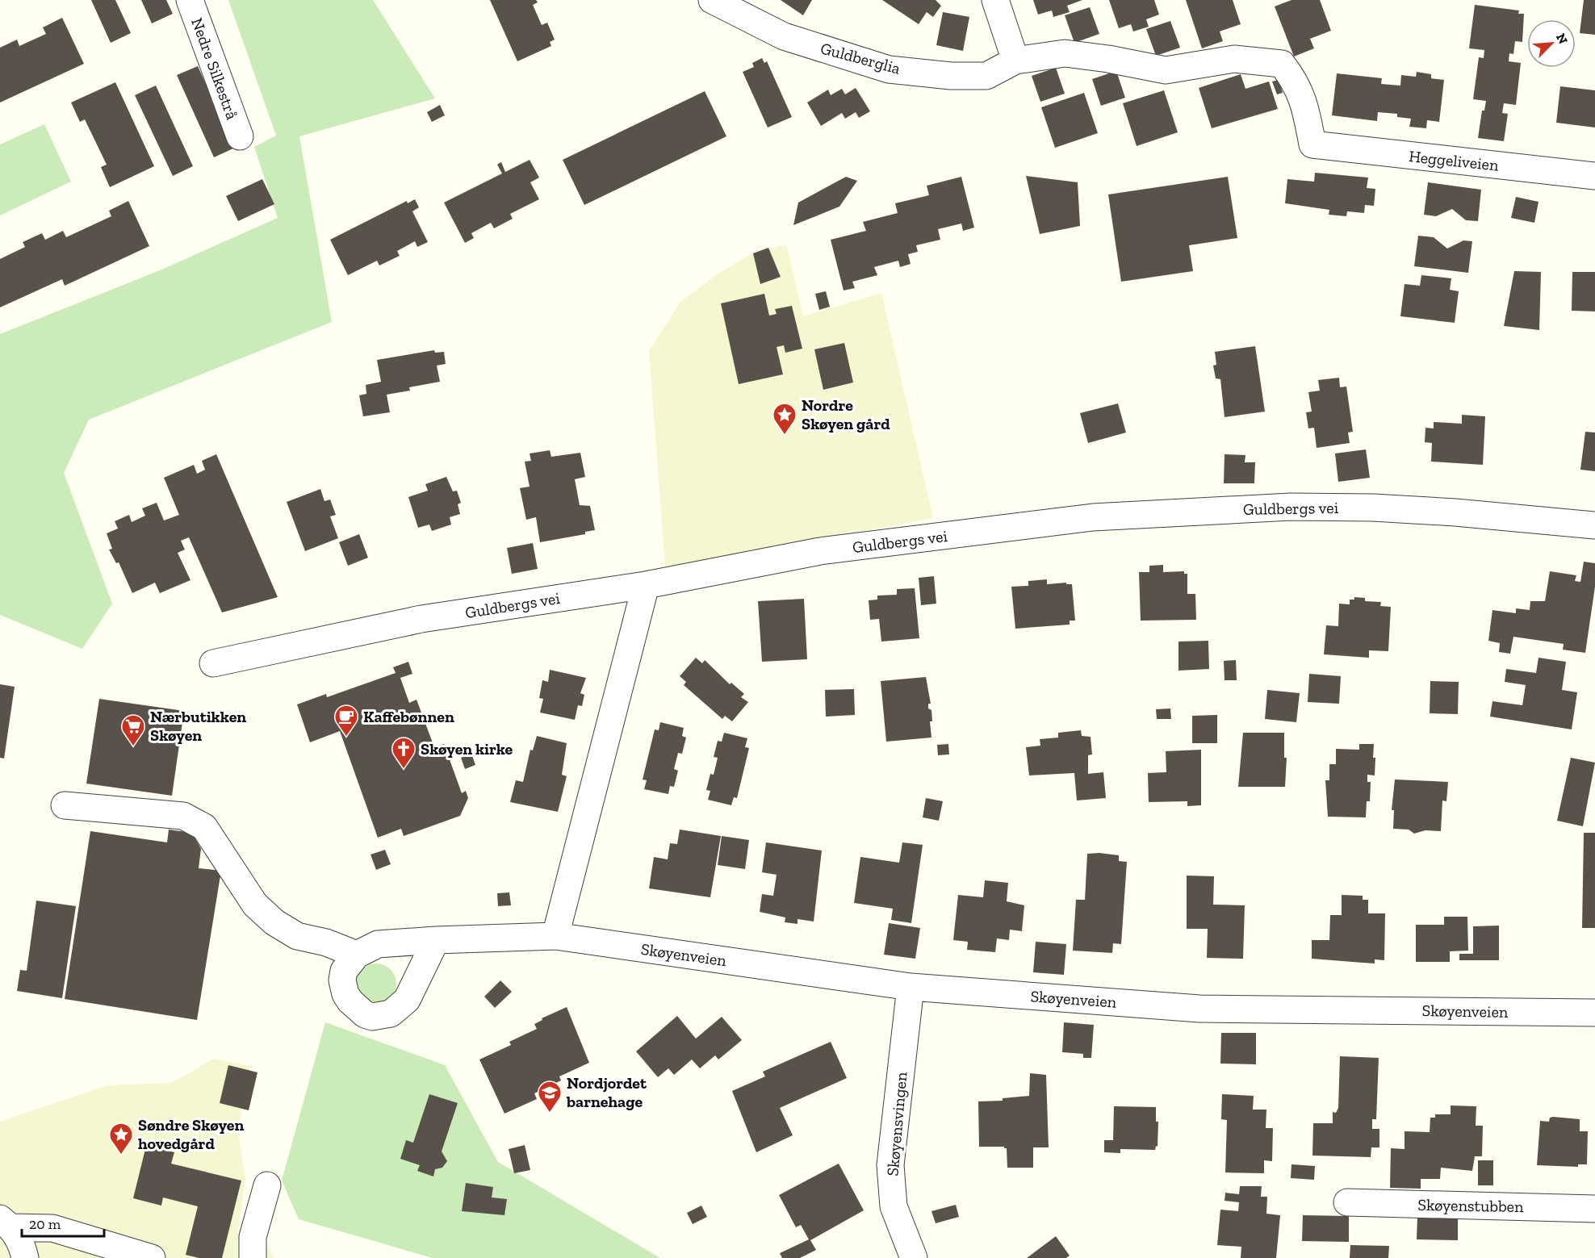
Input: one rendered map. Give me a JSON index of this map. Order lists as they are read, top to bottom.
{
  "streets": {
    "street": [
      "Guldberglia",
      "Nedre Silkestrå",
      "Heggeliveien",
      "Guldbergs vei",
      "Skøyenveien",
      "Skøyensvingen",
      "Skøyenstubben"
    ]
  },
  "crossings": [
    ["Guldberglia", "Heggeliveien"],
    ["Skøyenveien", "Skøyensvingen"]
  ],
  "places": {
    "place": ["Nordre Skøyen gård", "Søndre Skøyen hovedgård"],
    "cafe": ["Kaffebønnen"],
    "supermarket": ["Nærbutikken Skøyen"],
    "church": ["Skøyen kirke"],
    "school or university": ["Nordjordet barnehage"]
  },
  "scale_bar": "20 m",
  "north": "top right"
}
